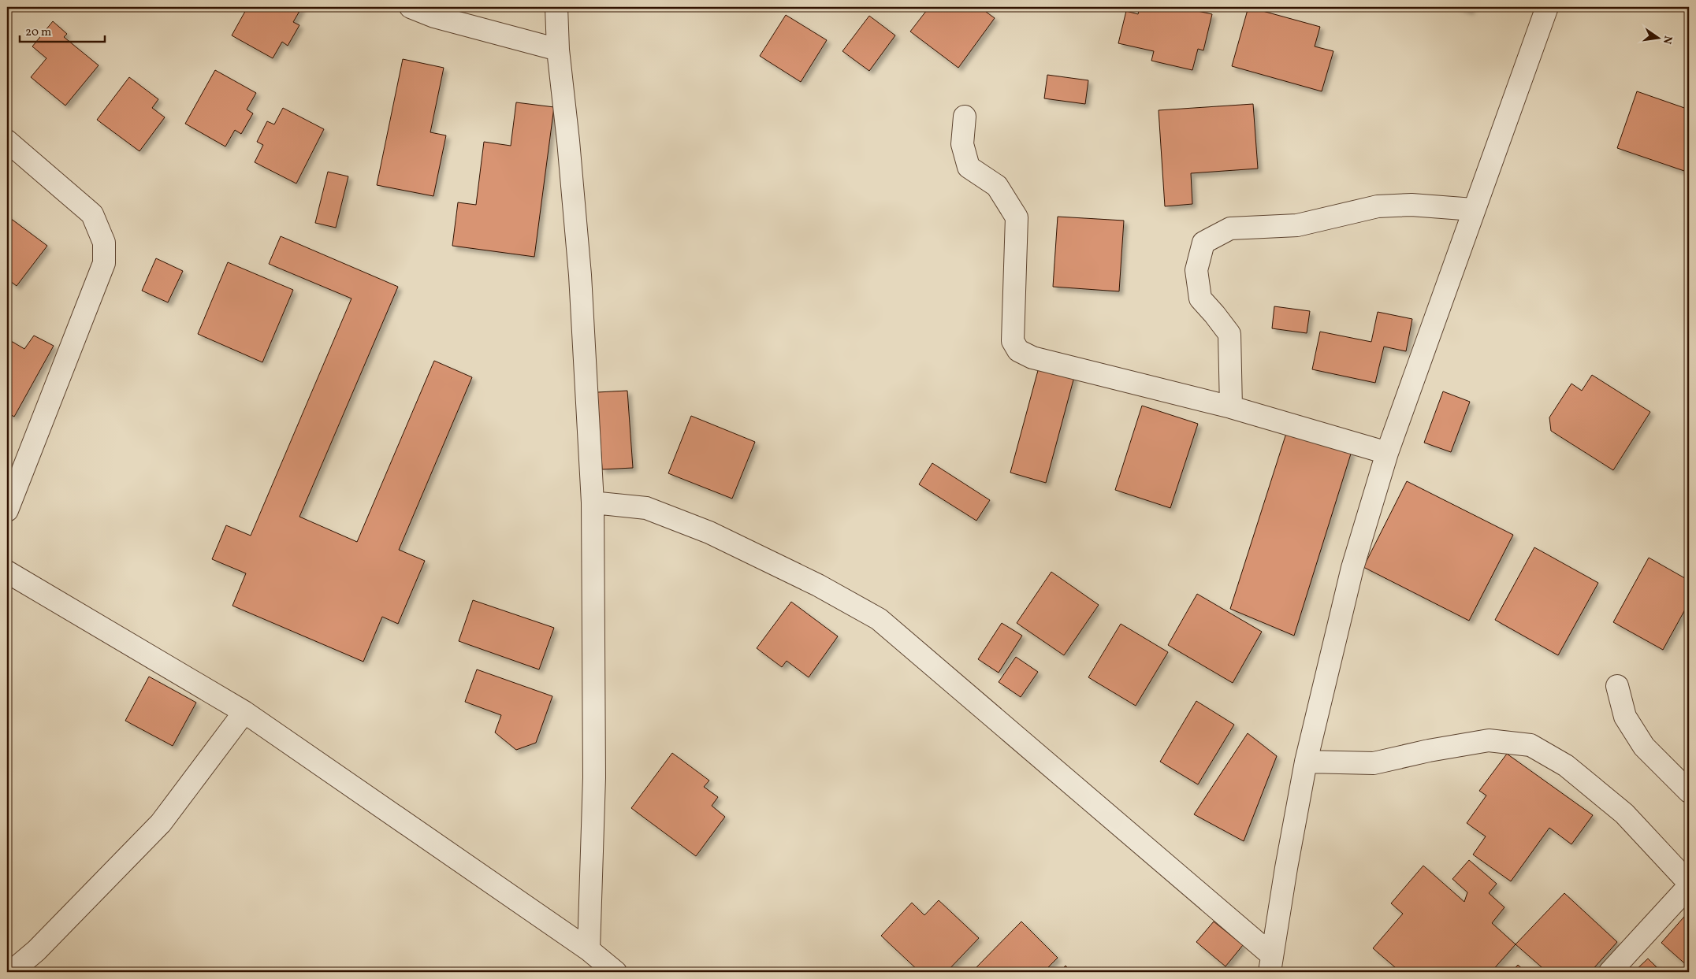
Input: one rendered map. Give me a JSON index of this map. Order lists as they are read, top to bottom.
{
  "scale_bar": "20 m",
  "north": "right"
}
